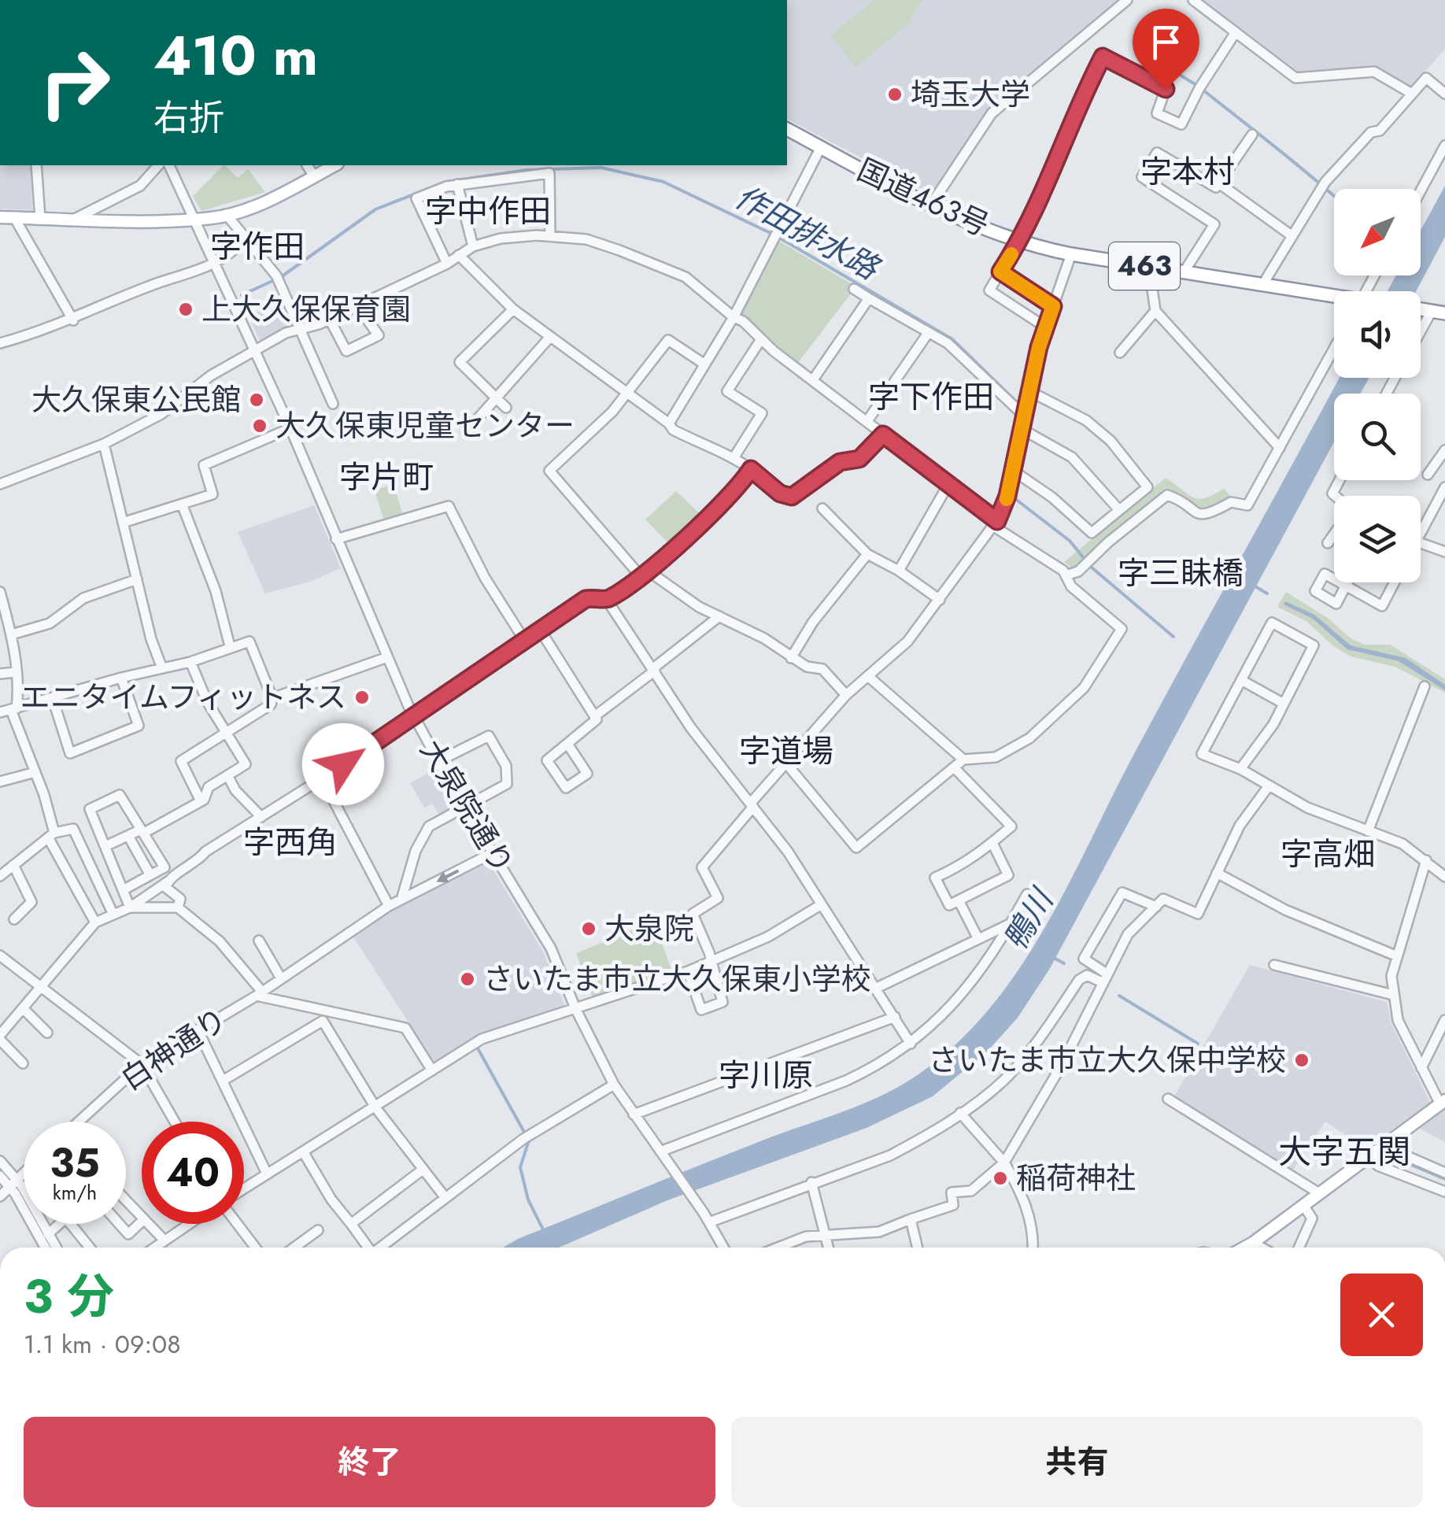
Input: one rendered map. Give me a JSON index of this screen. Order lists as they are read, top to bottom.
{
  "streets": {
    "highway": ["国道463号", "463"],
    "street": ["大泉院通り", "白神通り"]
  },
  "crossings": [
    ["大泉院通り", "白神通り"]
  ],
  "districts": [
    "字本村",
    "字中作田",
    "字作田",
    "字下作田",
    "字片町",
    "字三眛橋",
    "字道場",
    "字西角",
    "字高畑",
    "字川原",
    "大字五関"
  ],
  "water": ["作田排水路", "鴨川"],
  "places": [
    "埼玉大学",
    "上大久保保育園",
    "大久保東公民館",
    "大久保東児童センター",
    "エニタイムフィットネス",
    "大泉院",
    "さいたま市立大久保東小学校",
    "さいたま市立大久保中学校",
    "稲荷神社"
  ],
  "north": "bottom left",
  "page": {
    "turn": ["410 m", "右折"],
    "speed": "35 km/h",
    "limit": "40",
    "heading": ["3 分", "1.1 km · 09:08"],
    "buttons": ["終了", "共有"]
  }
}
